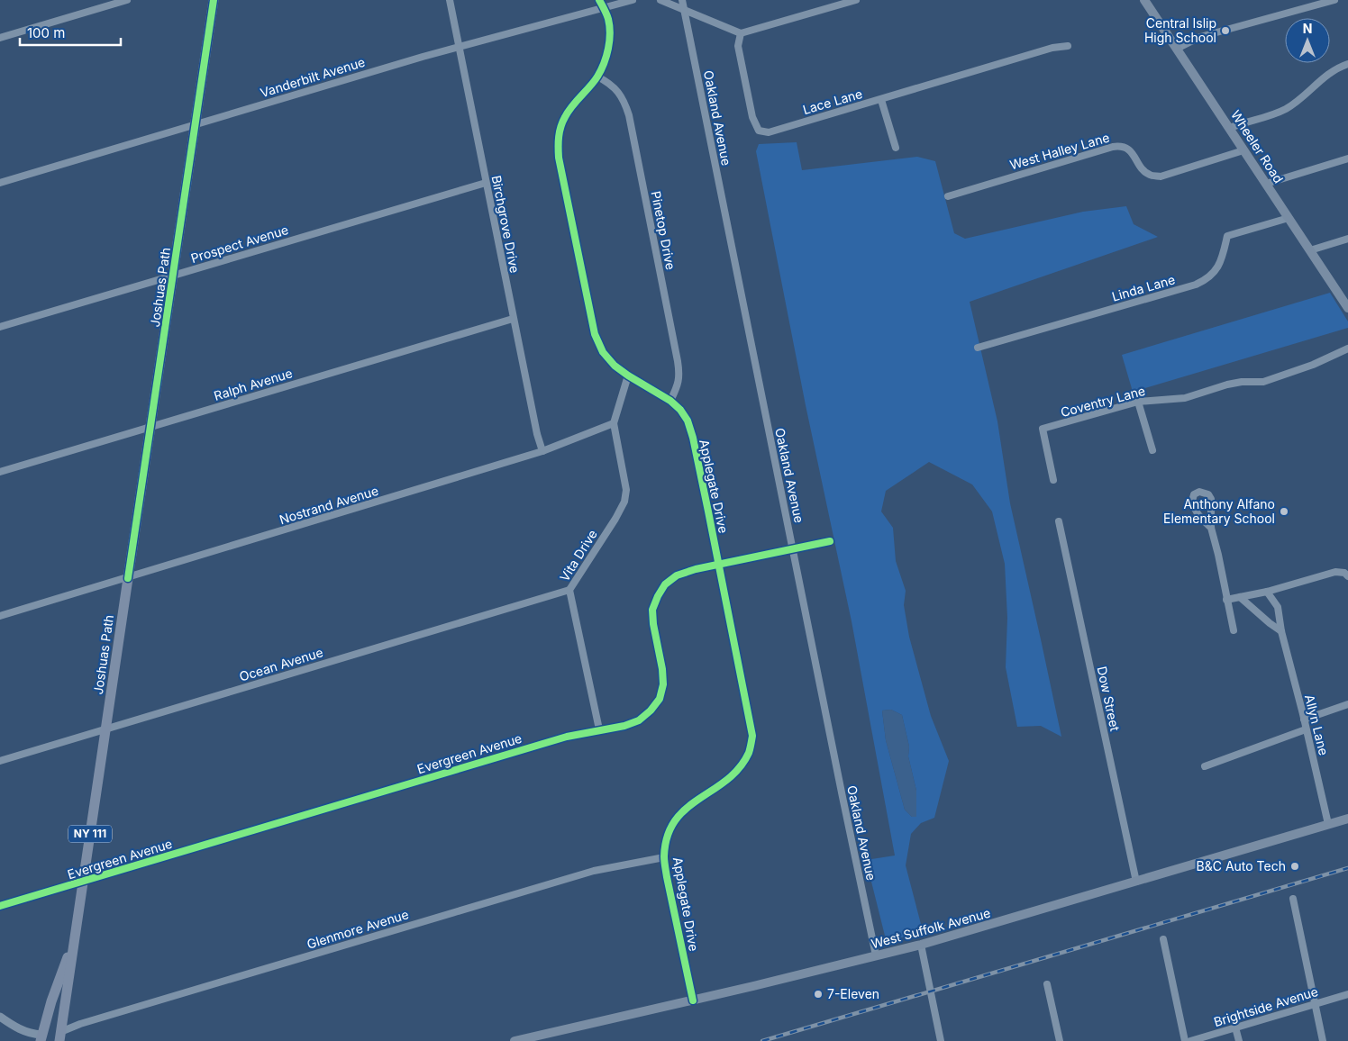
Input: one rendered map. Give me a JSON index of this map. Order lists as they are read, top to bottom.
{
  "streets": {
    "main road": [
      "Wheeler Road",
      "Joshuas Path",
      "NY 111",
      "West Suffolk Avenue"
    ],
    "street": [
      "Vanderbilt Avenue",
      "Lace Lane",
      "Oakland Avenue",
      "West Halley Lane",
      "Birchgrove Drive",
      "Pinetop Drive",
      "Prospect Avenue",
      "Linda Lane",
      "Ralph Avenue",
      "Coventry Lane",
      "Applegate Drive",
      "Nostrand Avenue",
      "Vita Drive",
      "Ocean Avenue",
      "Dow Street",
      "Allyn Lane",
      "Evergreen Avenue",
      "Glenmore Avenue",
      "Brightside Avenue"
    ]
  },
  "crossings": [
    ["Vanderbilt Avenue", "Birchgrove Drive"],
    ["Vanderbilt Avenue", "Joshuas Path"],
    ["Vanderbilt Avenue", "Applegate Drive"],
    ["Oakland Avenue", "Evergreen Avenue"],
    ["Oakland Avenue", "West Suffolk Avenue"],
    ["Wheeler Road", "West Halley Lane"],
    ["Wheeler Road", "Linda Lane"],
    ["Birchgrove Drive", "Prospect Avenue"],
    ["Birchgrove Drive", "Ralph Avenue"],
    ["Birchgrove Drive", "Nostrand Avenue"],
    ["Pinetop Drive", "Applegate Drive"],
    ["Prospect Avenue", "Joshuas Path"],
    ["Joshuas Path", "Ralph Avenue"],
    ["Joshuas Path", "Nostrand Avenue"],
    ["Joshuas Path", "Ocean Avenue"],
    ["Joshuas Path", "Evergreen Avenue"],
    ["Joshuas Path", "Glenmore Avenue"],
    ["Applegate Drive", "Evergreen Avenue"],
    ["Applegate Drive", "West Suffolk Avenue"],
    ["Applegate Drive", "Glenmore Avenue"],
    ["Nostrand Avenue", "Vita Drive"],
    ["Vita Drive", "Ocean Avenue"],
    ["Vita Drive", "Evergreen Avenue"],
    ["Dow Street", "West Suffolk Avenue"],
    ["Allyn Lane", "West Suffolk Avenue"]
  ],
  "places": [
    "Central Islip High School",
    "Anthony Alfano Elementary School",
    "B&C Auto Tech",
    "7-Eleven"
  ],
  "scale_bar": "100 m",
  "north": "top"
}
